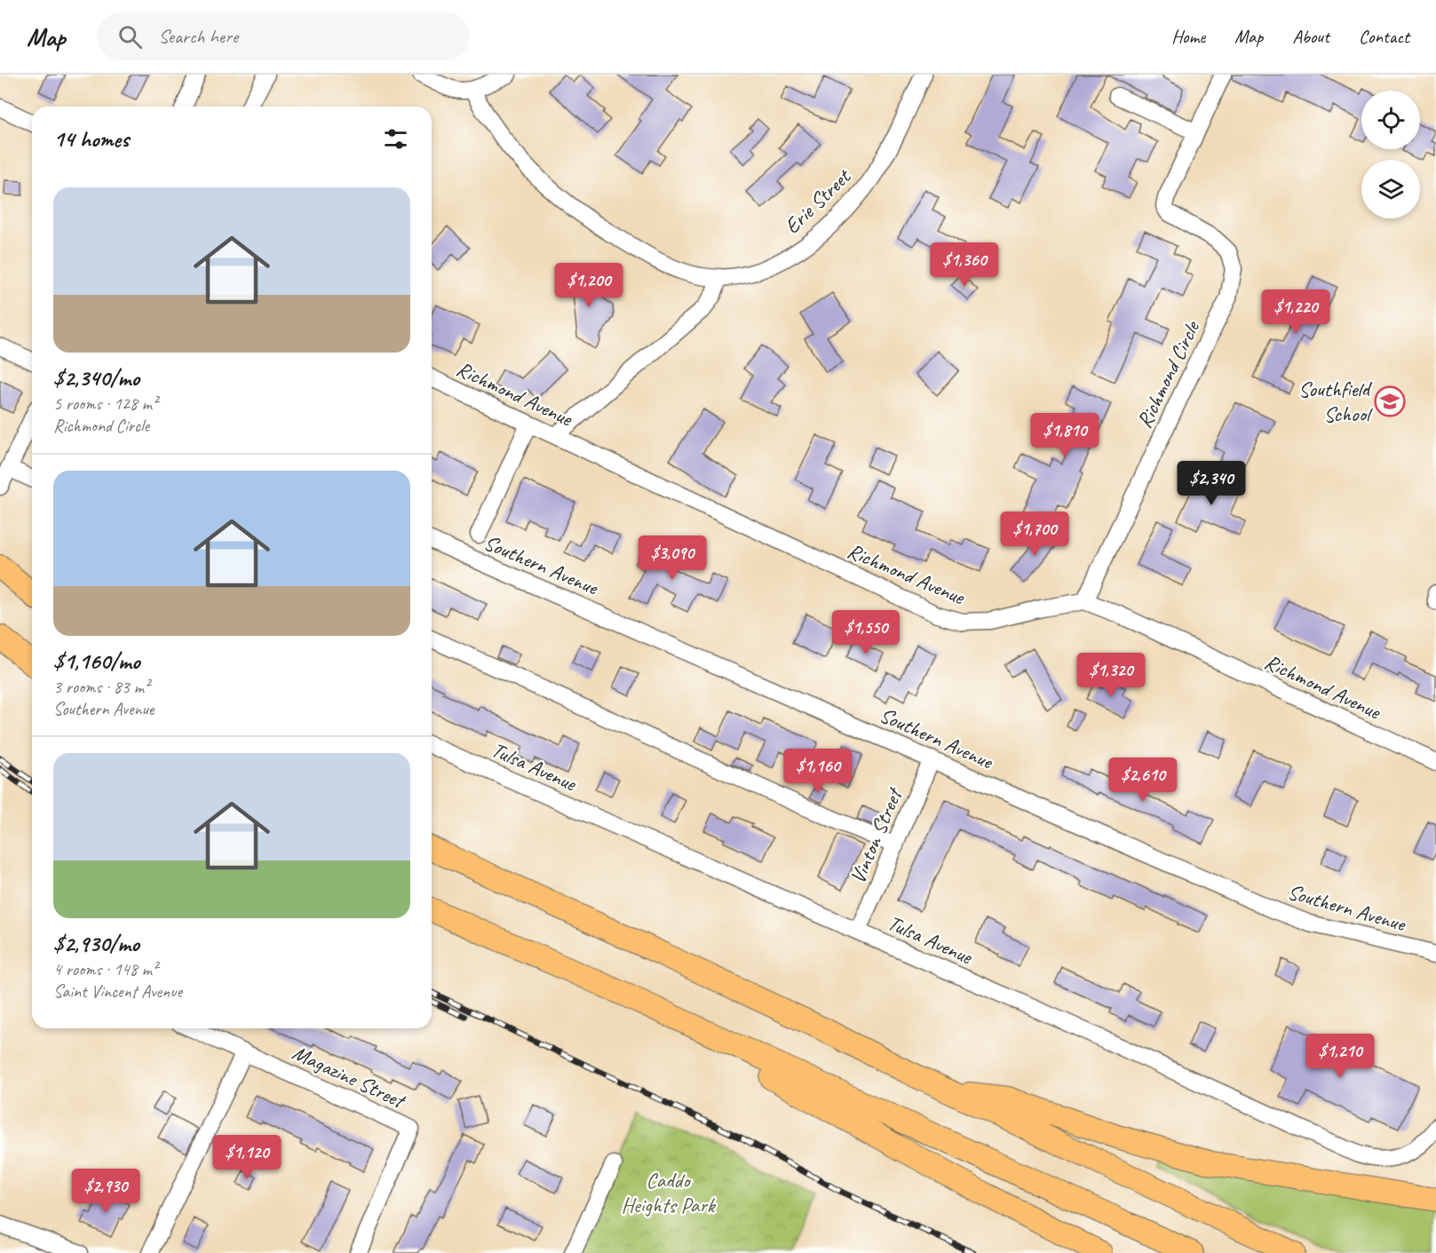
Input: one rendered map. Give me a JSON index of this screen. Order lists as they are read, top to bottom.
{
  "streets": {
    "street": [
      "Erie Street",
      "Richmond Circle",
      "Richmond Avenue",
      "Southern Avenue",
      "Tulsa Avenue",
      "Vinton Street",
      "Magazine Street"
    ]
  },
  "crossings": [
    ["Richmond Circle", "Richmond Avenue"],
    ["Southern Avenue", "Vinton Street"],
    ["Tulsa Avenue", "Vinton Street"]
  ],
  "parks": ["Caddo Heights Park"],
  "places": {
    "school or university": ["Southfield School"]
  },
  "page": {
    "header": "Map",
    "search": "Search here",
    "nav": [
      "Home",
      "Map",
      "About",
      "Contact"
    ],
    "heading": "14 homes",
    "list": [
      {
        "name": "$2,340/mo",
        "note": "5 rooms · 128 m² · Richmond Circle"
      },
      {
        "name": "$1,160/mo",
        "note": "3 rooms · 83 m² · Southern Avenue"
      },
      {
        "name": "$2,930/mo",
        "note": "4 rooms · 148 m² · Saint Vincent Avenue"
      }
    ],
    "price": [
      "$1,360",
      "$1,200",
      "$1,220",
      "$1,810",
      "$2,340",
      "$1,700",
      "$3,090",
      "$1,550",
      "$1,320",
      "$1,160",
      "$2,610",
      "$1,210",
      "$1,120",
      "$2,930"
    ]
  }
}
